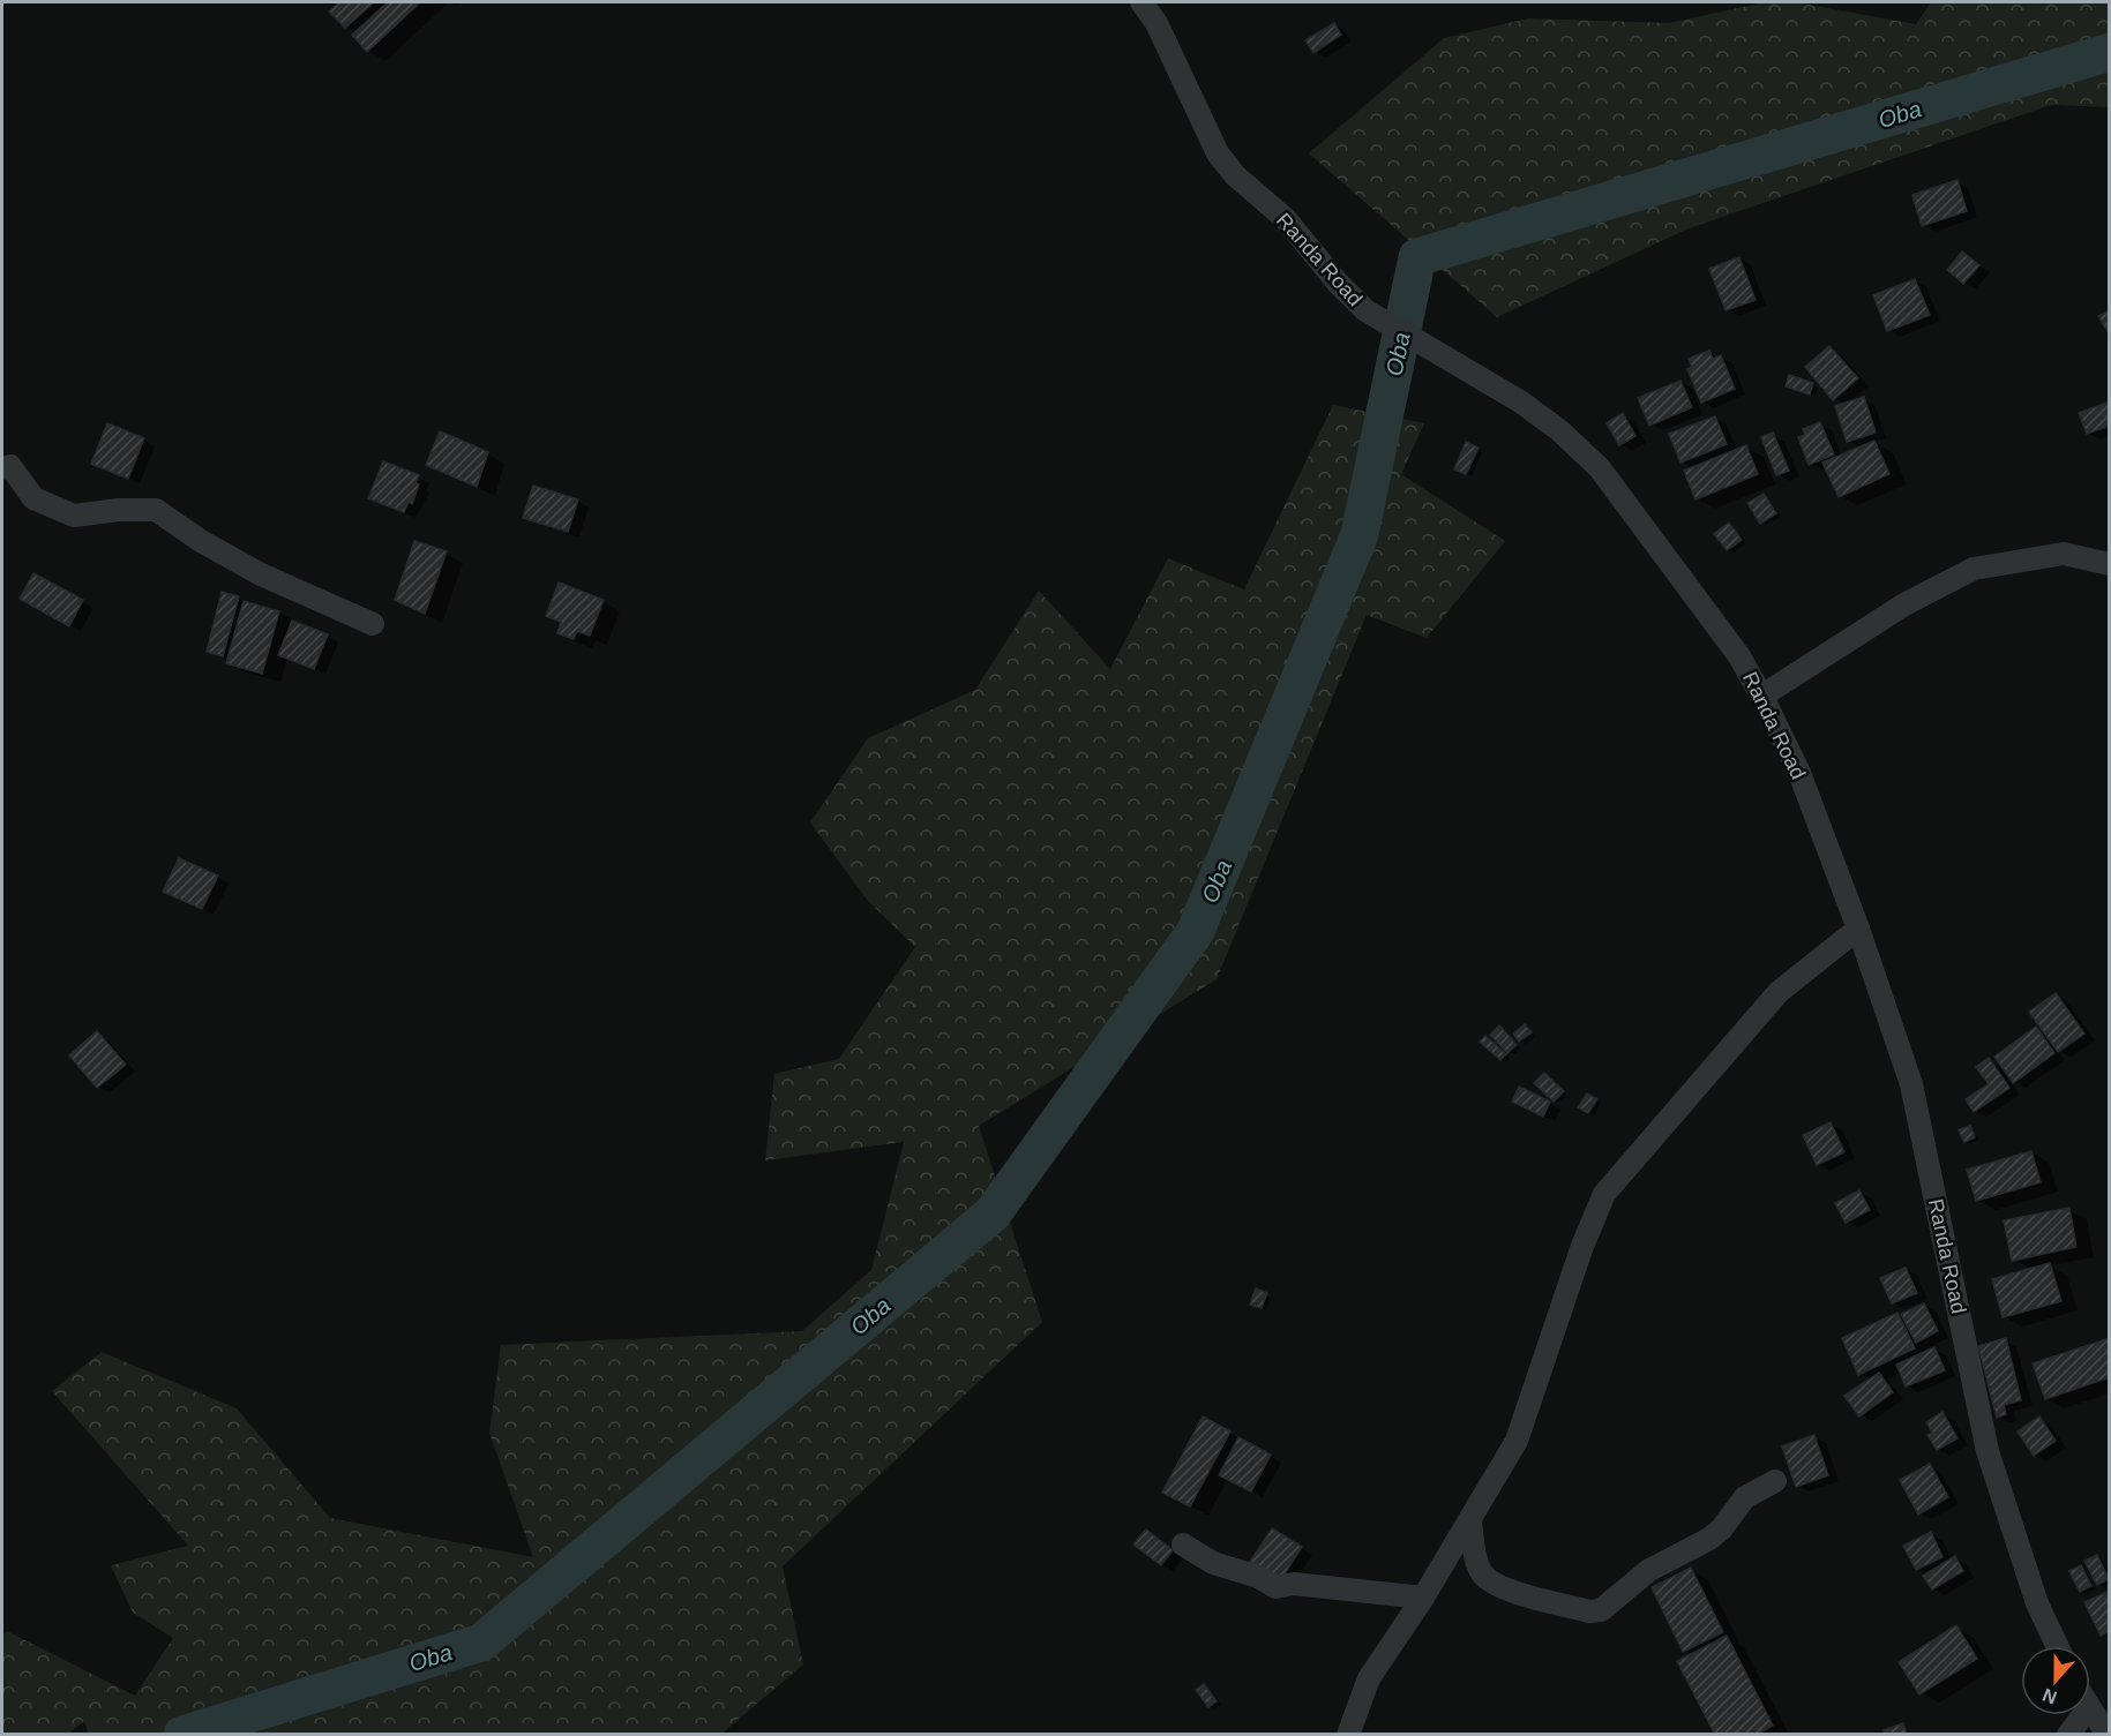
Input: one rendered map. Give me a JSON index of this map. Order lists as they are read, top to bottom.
{
  "streets": {
    "street": ["Randa Road"]
  },
  "water": ["Oba"],
  "north": "bottom"
}
